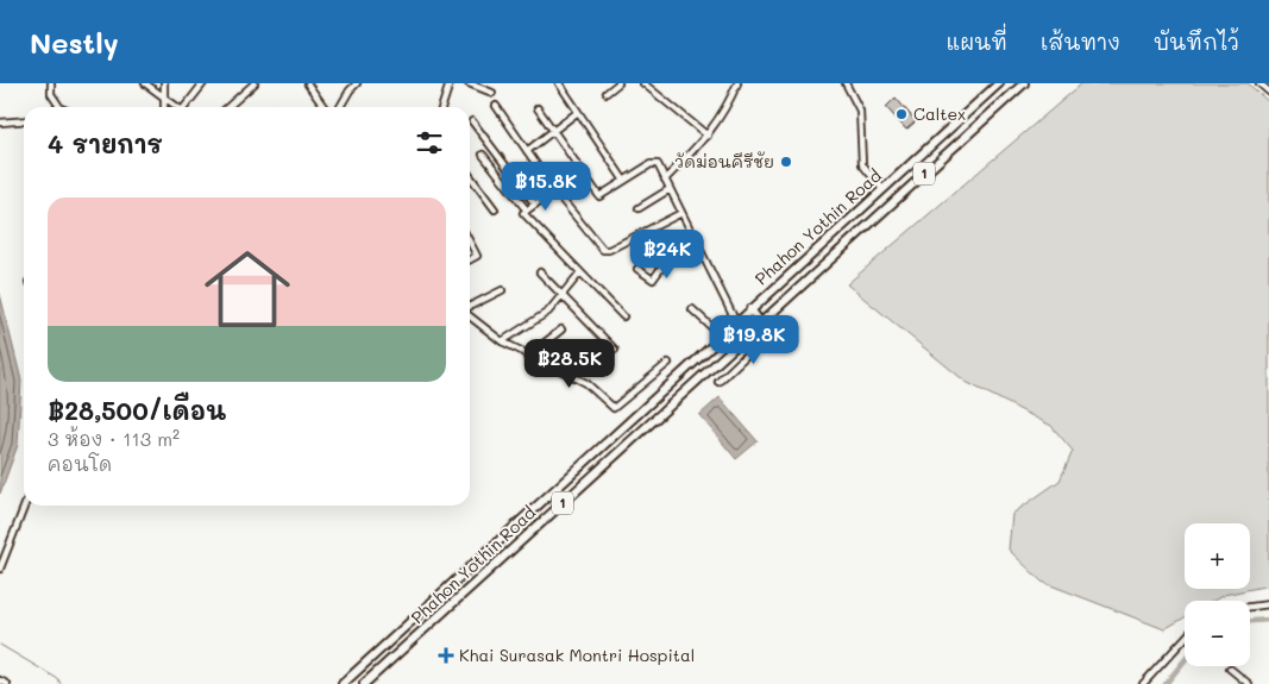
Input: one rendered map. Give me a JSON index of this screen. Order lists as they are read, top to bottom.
{
  "streets": {
    "highway": ["1", "Phahon Yothin Road"]
  },
  "places": {
    "other": ["Caltex", "วัดม่อนคีรีชัย"],
    "health": ["Khai Surasak Montri Hospital"]
  },
  "page": {
    "header": "Nestly",
    "nav": ["แผนที่", "เส้นทาง", "บันทึกไว้"],
    "heading": "4 รายการ",
    "price": [
      "฿15.8K",
      "฿24K",
      "฿19.8K",
      "฿28.5K"
    ],
    "list": [
      {
        "name": "฿28,500/เดือน",
        "note": "3 ห้อง · 113 m² · คอนโด"
      }
    ],
    "map_buttons": ["+", "−"]
  }
}
